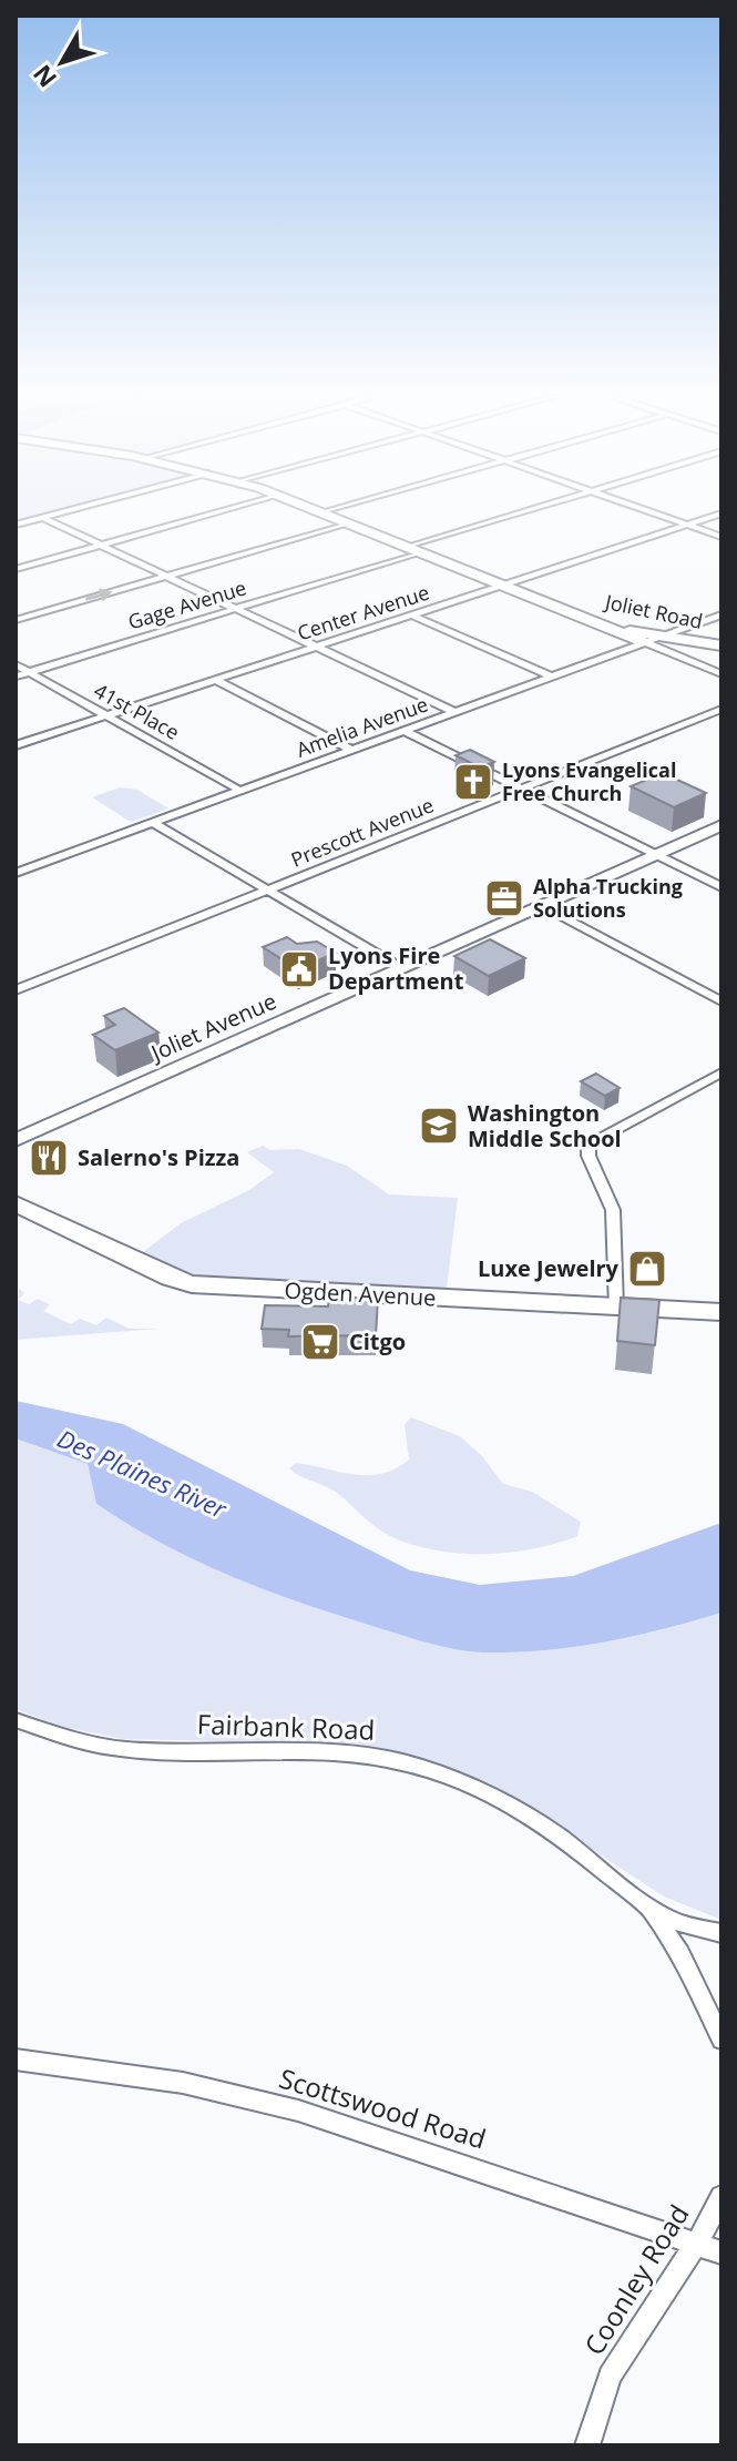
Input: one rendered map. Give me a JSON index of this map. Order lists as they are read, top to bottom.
{
  "streets": {
    "main road": ["Joliet Road", "Ogden Avenue"],
    "street": [
      "Gage Avenue",
      "Center Avenue",
      "41st Place",
      "Amelia Avenue",
      "Prescott Avenue",
      "Joliet Avenue",
      "Fairbank Road",
      "Scottswood Road",
      "Coonley Road"
    ]
  },
  "crossings": [
    ["Gage Avenue", "41st Place"],
    ["Joliet Road", "Amelia Avenue"],
    ["Center Avenue", "41st Place"],
    ["41st Place", "Amelia Avenue"],
    ["Scottswood Road", "Coonley Road"]
  ],
  "water": ["Des Plaines River"],
  "places": {
    "church": ["Lyons Evangelical Free Church"],
    "office": ["Alpha Trucking Solutions"],
    "public building": ["Lyons Fire Department"],
    "school or university": ["Washington Middle School"],
    "restaurant": ["Salerno's Pizza"],
    "shop": ["Luxe Jewelry"],
    "supermarket": ["Citgo"]
  },
  "north": "bottom left"
}
